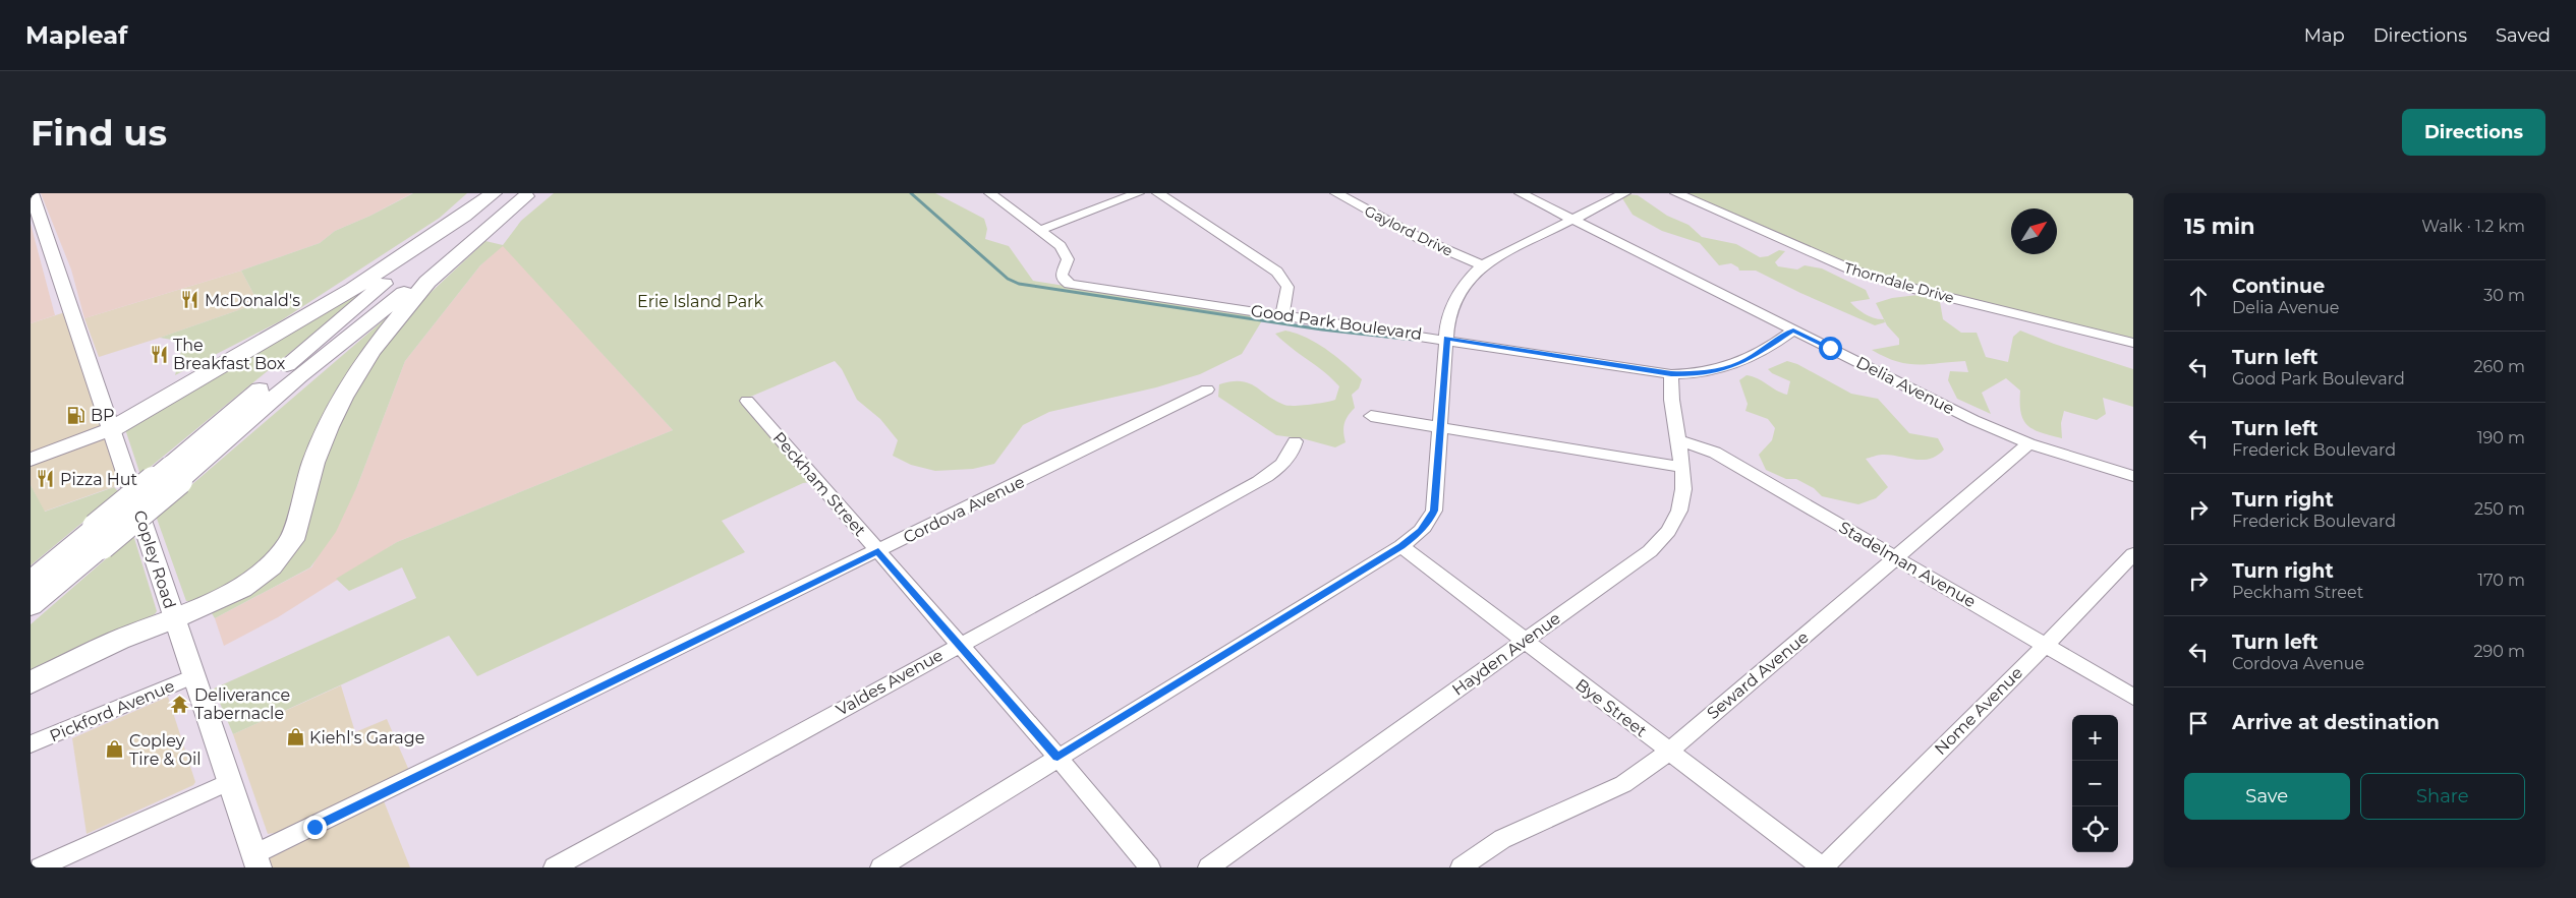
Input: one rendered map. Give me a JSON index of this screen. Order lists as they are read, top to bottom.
{
  "streets": {
    "main road": ["Copley Road"],
    "street": [
      "Gaylord Drive",
      "Thorndale Drive",
      "Good Park Boulevard",
      "Delia Avenue",
      "Peckham Street",
      "Cordova Avenue",
      "Stadelman Avenue",
      "Hayden Avenue",
      "Seward Avenue",
      "Valdes Avenue",
      "Bye Street",
      "Pickford Avenue",
      "Nome Avenue"
    ]
  },
  "crossings": [
    ["Good Park Boulevard", "Delia Avenue"],
    ["Good Park Boulevard", "Hayden Avenue"],
    ["Delia Avenue", "Seward Avenue"],
    ["Peckham Street", "Cordova Avenue"],
    ["Peckham Street", "Valdes Avenue"],
    ["Cordova Avenue", "Copley Road"],
    ["Copley Road", "Pickford Avenue"],
    ["Stadelman Avenue", "Hayden Avenue"],
    ["Stadelman Avenue", "Seward Avenue"],
    ["Stadelman Avenue", "Nome Avenue"],
    ["Hayden Avenue", "Bye Street"],
    ["Seward Avenue", "Bye Street"],
    ["Bye Street", "Nome Avenue"]
  ],
  "parks": ["Erie Island Park"],
  "places": {
    "restaurant": ["McDonald's", "The Breakfast Box", "Pizza Hut"],
    "fuel station": ["BP"],
    "temple": ["Deliverance Tabernacle"],
    "shop": ["Kiehl's Garage", "Copley Tire & Oil"]
  },
  "north": "top right",
  "page": {
    "header": "Mapleaf",
    "nav": ["Map", "Directions", "Saved"],
    "buttons": [
      "Directions",
      ["Save", "Share"]
    ],
    "title": "Find us",
    "heading": ["15 min", "Walk · 1.2 km"],
    "list": [
      ["Continue", "Delia Avenue", "30 m"],
      ["Turn left", "Good Park Boulevard", "260 m"],
      ["Turn left", "Frederick Boulevard", "190 m"],
      ["Turn right", "Frederick Boulevard", "250 m"],
      ["Turn right", "Peckham Street", "170 m"],
      ["Turn left", "Cordova Avenue", "290 m"],
      "Arrive at destination"
    ],
    "map_buttons": ["+", "−"]
  }
}
